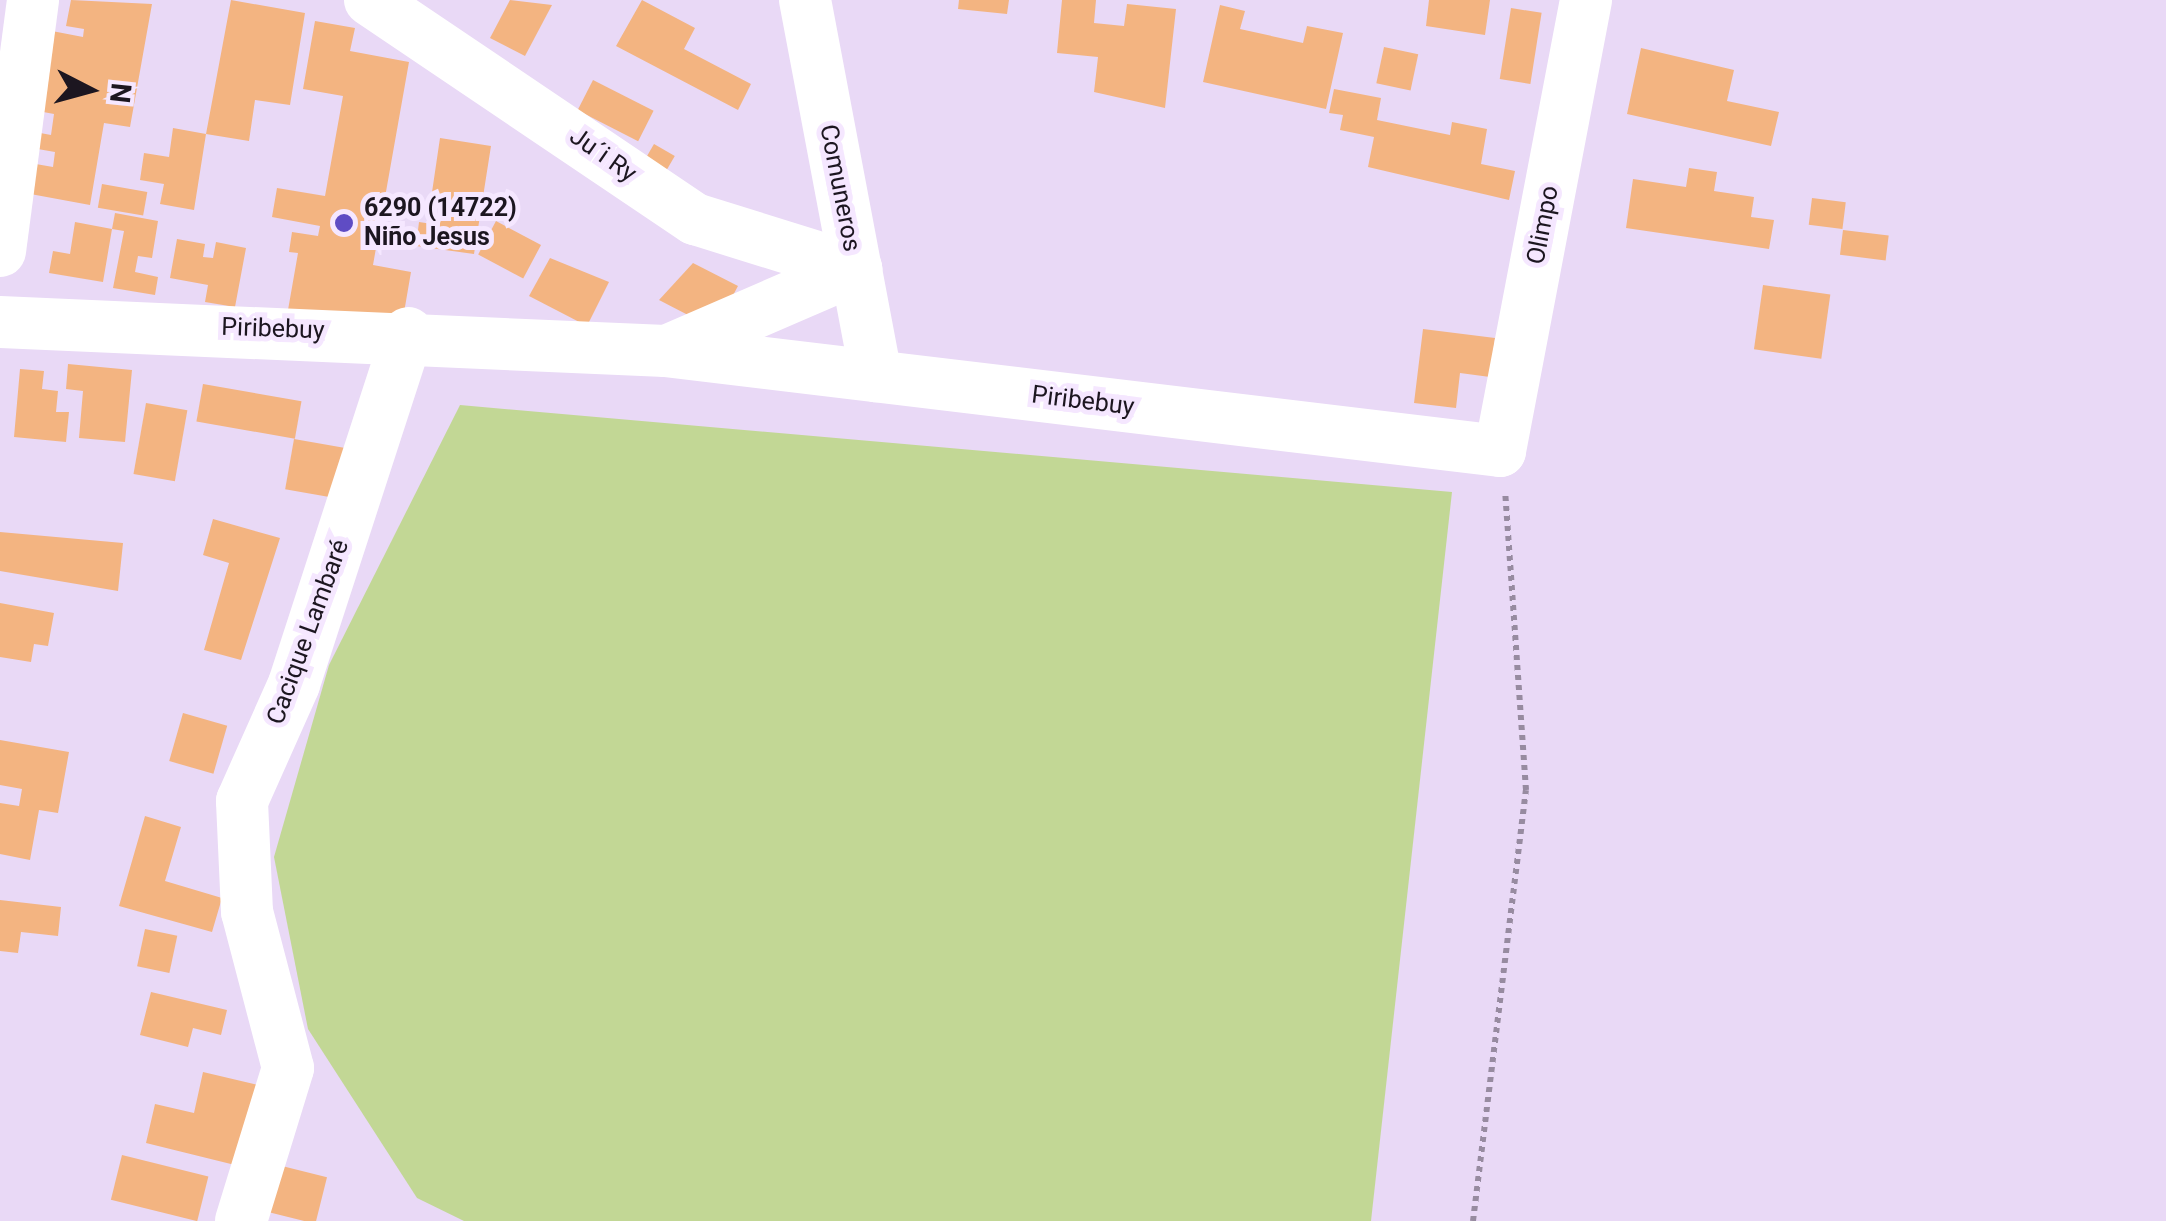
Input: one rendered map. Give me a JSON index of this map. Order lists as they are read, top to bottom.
{
  "streets": {
    "street": [
      "Ju´i Ry",
      "Comuneros",
      "Olimpo",
      "Piribebuy",
      "Cacique Lambaré"
    ]
  },
  "crossings": [
    ["Ju´i Ry", "Comuneros"],
    ["Ju´i Ry", "Piribebuy"],
    ["Comuneros", "Piribebuy"],
    ["Olimpo", "Piribebuy"],
    ["Piribebuy", "Cacique Lambaré"]
  ],
  "places": ["6290 (14722) Niño Jesus"],
  "north": "right"
}
